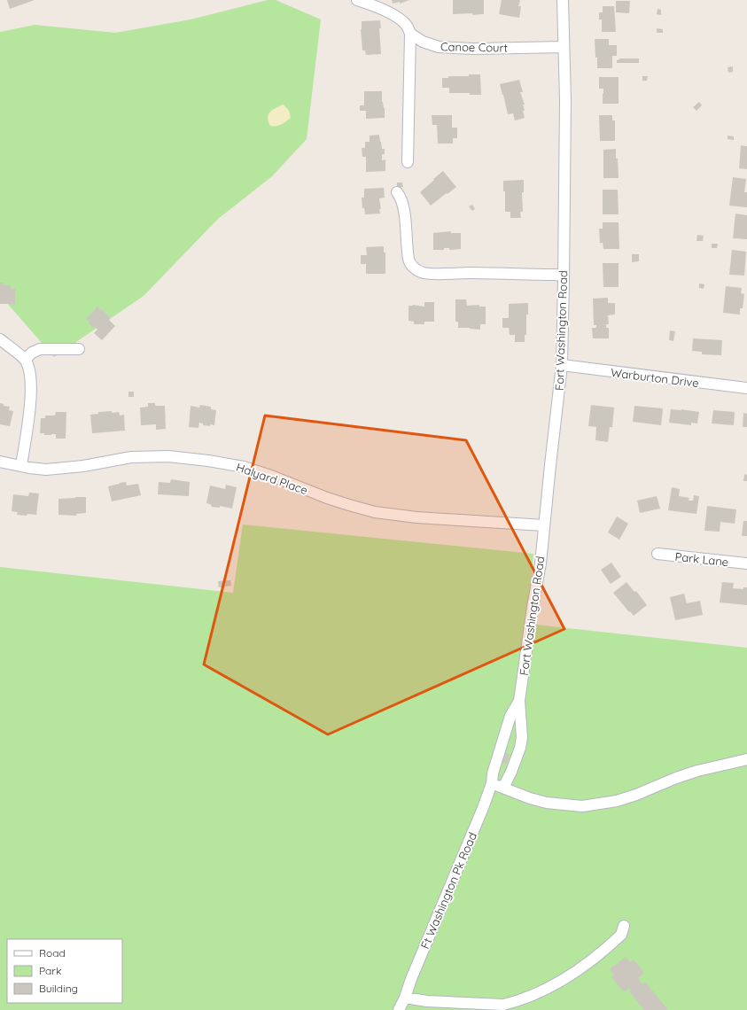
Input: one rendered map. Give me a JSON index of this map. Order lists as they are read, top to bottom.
{
  "streets": {
    "street": [
      "Canoe Court",
      "Fort Washington Road",
      "Warburton Drive",
      "Halyard Place",
      "Park Lane",
      "Ft Washington Pk Road"
    ]
  },
  "crossings": [
    ["Canoe Court", "Fort Washington Road"],
    ["Fort Washington Road", "Warburton Drive"],
    ["Fort Washington Road", "Halyard Place"],
    ["Fort Washington Road", "Ft Washington Pk Road"]
  ],
  "legend": ["Road", "Park", "Building"]
}
